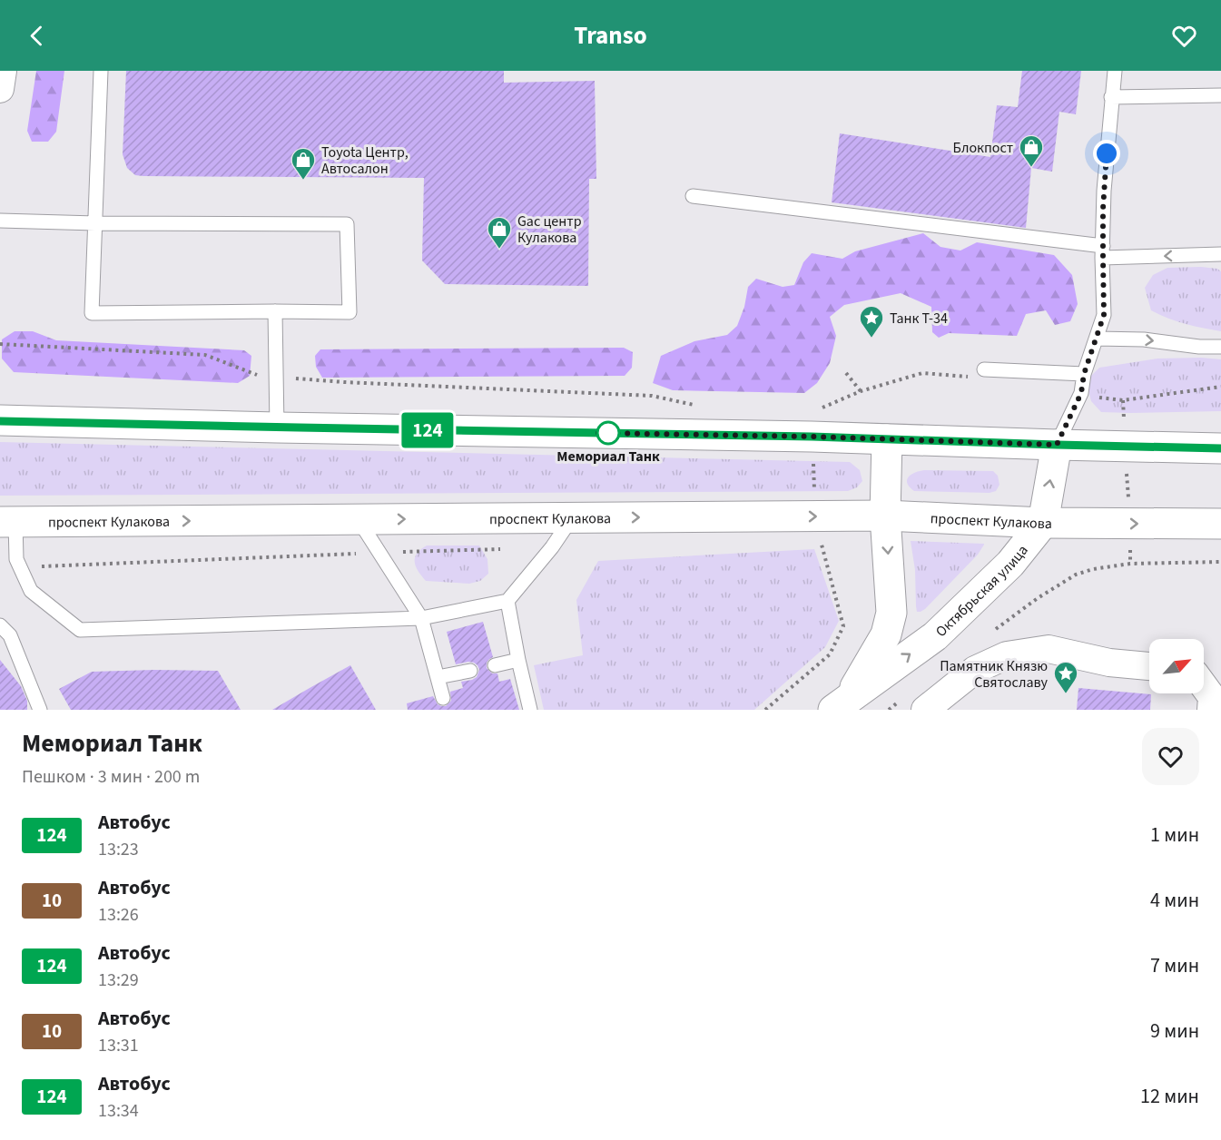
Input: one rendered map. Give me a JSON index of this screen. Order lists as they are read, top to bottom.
{
  "streets": {
    "main road": ["проспект Кулакова", "Октябрьская улица"]
  },
  "crossings": [
    ["проспект Кулакова", "Октябрьская улица"]
  ],
  "places": {
    "shop": ["Блокпост", "Toyota Центр, Автосалон", "Gac центр Кулакова"],
    "place": ["Танк Т-34", "Памятник Князю Святославу"],
    "other": ["Мемориал Танк"]
  },
  "lines": ["bus line 124"],
  "north": "top right",
  "page": {
    "header": "Transo",
    "on_map": "124",
    "heading": ["Мемориал Танк", "Пешком · 3 мин · 200 m"],
    "list": [
      {
        "mark": "124",
        "name": "Автобус",
        "note": "13:23",
        "value": "1 мин"
      },
      {
        "mark": "10",
        "name": "Автобус",
        "note": "13:26",
        "value": "4 мин"
      },
      {
        "mark": "124",
        "name": "Автобус",
        "note": "13:29",
        "value": "7 мин"
      },
      {
        "mark": "10",
        "name": "Автобус",
        "note": "13:31",
        "value": "9 мин"
      },
      {
        "mark": "124",
        "name": "Автобус",
        "note": "13:34",
        "value": "12 мин"
      }
    ]
  }
}
